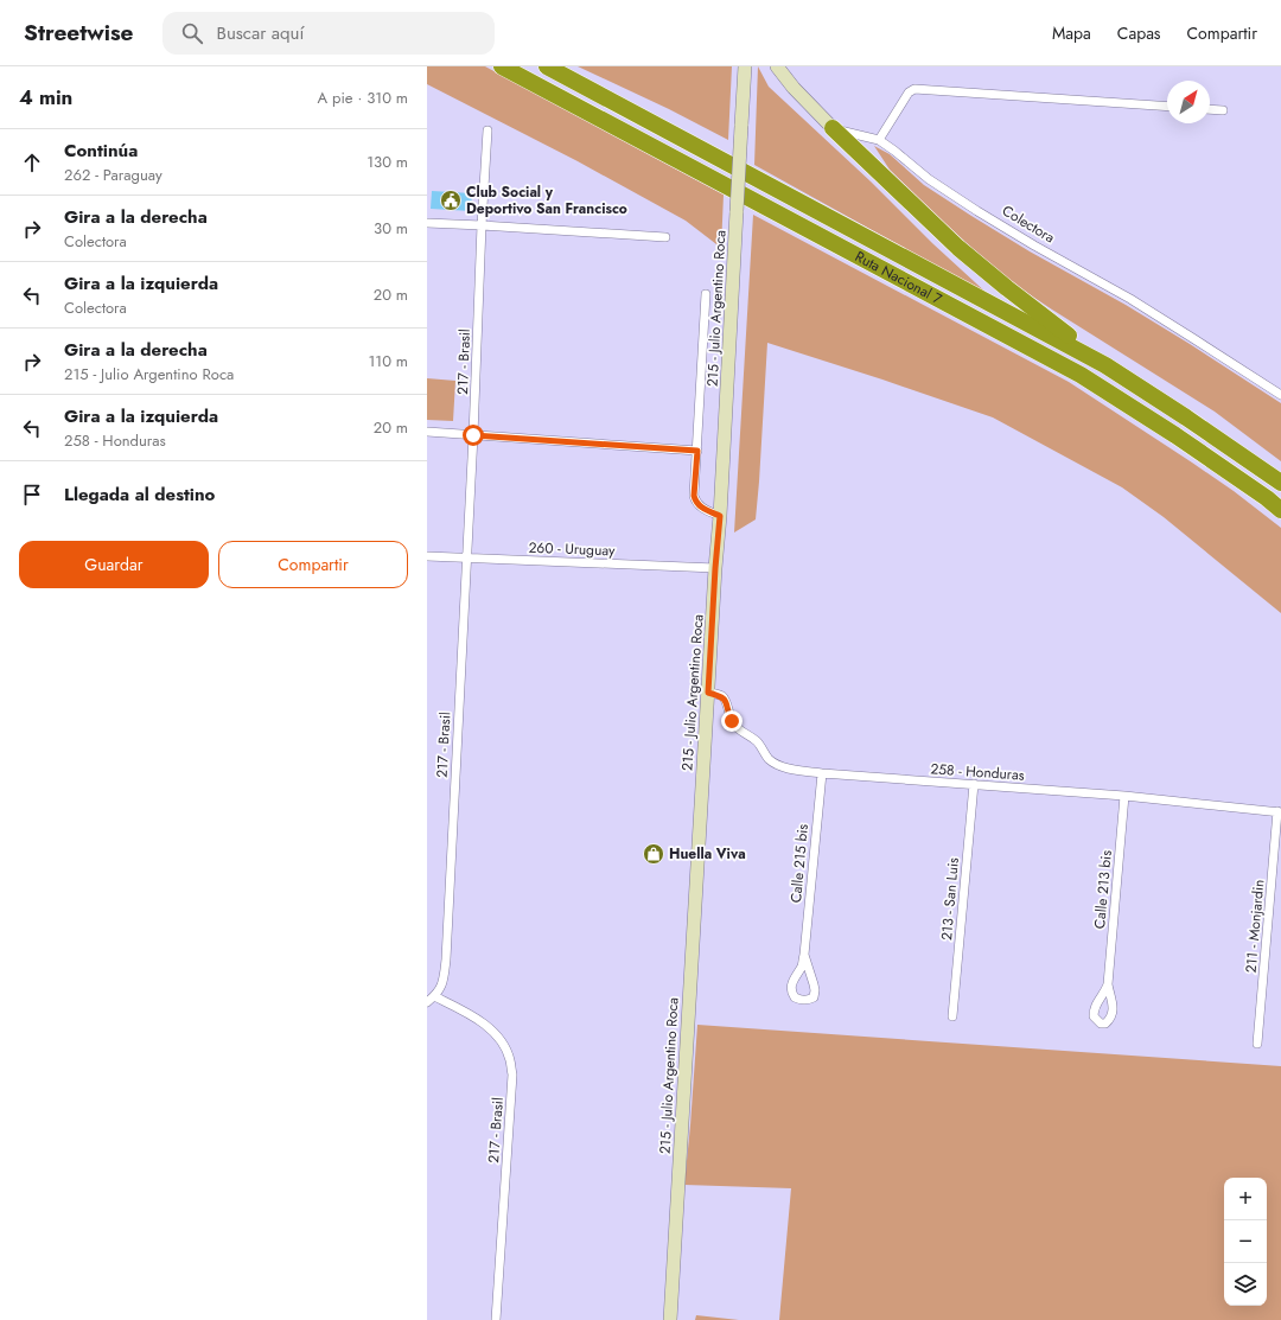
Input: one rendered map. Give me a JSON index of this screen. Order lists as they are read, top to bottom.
{
  "streets": {
    "highway": ["Ruta Nacional 7"],
    "street": [
      "Colectora",
      "215 - Julio Argentino Roca",
      "217 - Brasil",
      "260 - Uruguay",
      "258 - Honduras",
      "Calle 215 bis",
      "Calle 213 bis",
      "213 - San Luis",
      "211 - Monjardin"
    ]
  },
  "crossings": [
    ["215 - Julio Argentino Roca", "260 - Uruguay"],
    ["215 - Julio Argentino Roca", "258 - Honduras"],
    ["217 - Brasil", "260 - Uruguay"],
    ["258 - Honduras", "Calle 215 bis"],
    ["258 - Honduras", "Calle 213 bis"],
    ["258 - Honduras", "213 - San Luis"],
    ["258 - Honduras", "211 - Monjardin"]
  ],
  "places": {
    "public building": ["Club Social y Deportivo San Francisco"],
    "shop": ["Huella Viva"]
  },
  "north": "top right",
  "page": {
    "header": "Streetwise",
    "search": "Buscar aquí",
    "nav": ["Mapa", "Capas", "Compartir"],
    "heading": ["4 min", "A pie · 310 m"],
    "list": [
      ["Continúa", "262 - Paraguay", "130 m"],
      ["Gira a la derecha", "Colectora", "30 m"],
      ["Gira a la izquierda", "Colectora", "20 m"],
      ["Gira a la derecha", "215 - Julio Argentino Roca", "110 m"],
      ["Gira a la izquierda", "258 - Honduras", "20 m"],
      "Llegada al destino"
    ],
    "buttons": ["Guardar", "Compartir"],
    "map_buttons": ["+", "−"]
  }
}
